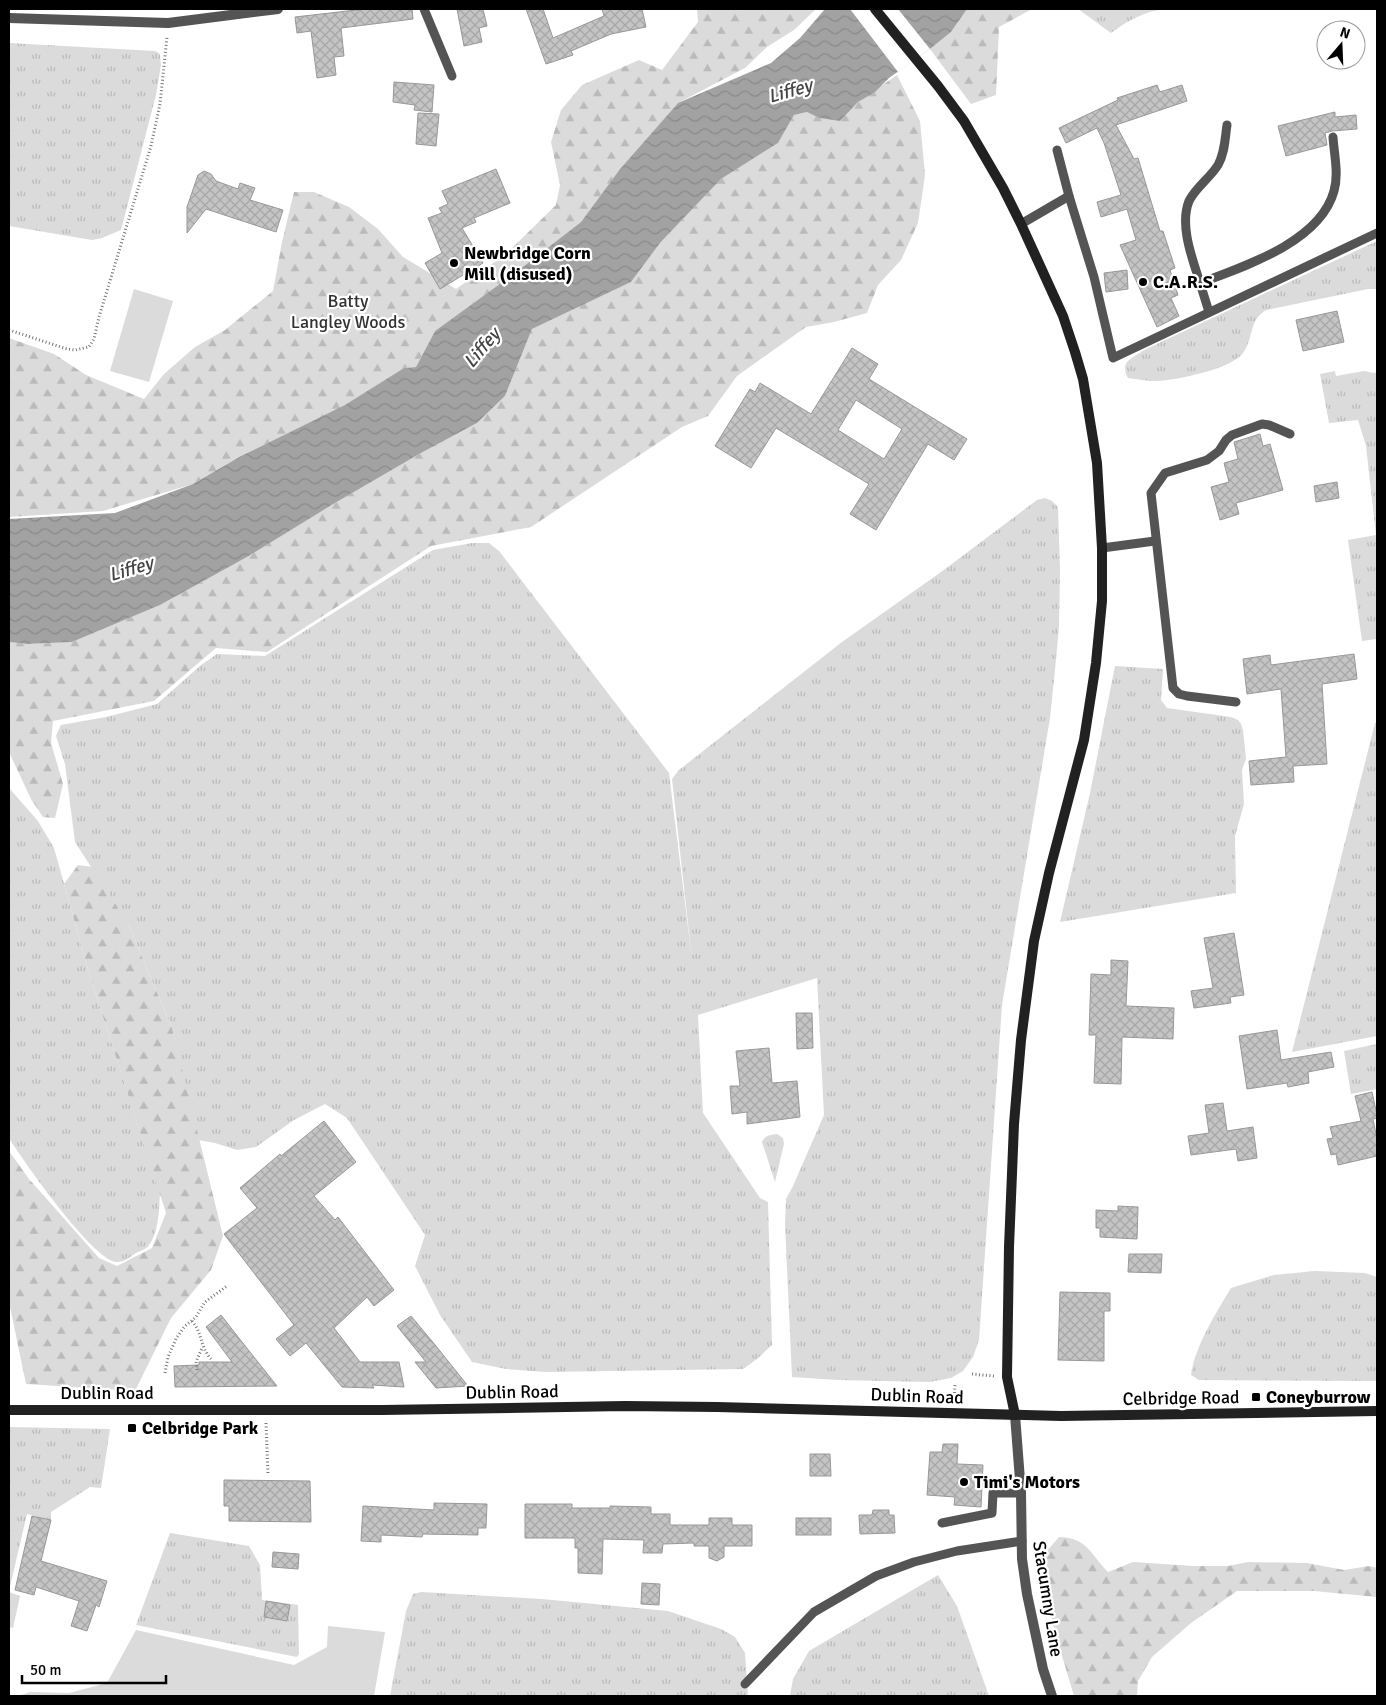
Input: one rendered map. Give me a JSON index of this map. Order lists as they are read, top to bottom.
{
  "streets": {
    "main road": ["Dublin Road", "Celbridge Road"],
    "street": ["Stacumny Lane"]
  },
  "crossings": [
    ["Dublin Road", "Celbridge Road"],
    ["Dublin Road", "Stacumny Lane"],
    ["Celbridge Road", "Stacumny Lane"]
  ],
  "water": ["Liffey"],
  "parks": ["Batty Langley Woods"],
  "places": {
    "other": ["Newbridge Corn Mill (disused)", "C.A.R.S.", "Timi's Motors"],
    "transit": ["Coneyburrow", "Celbridge Park"]
  },
  "scale_bar": "50 m",
  "north": "top"
}
